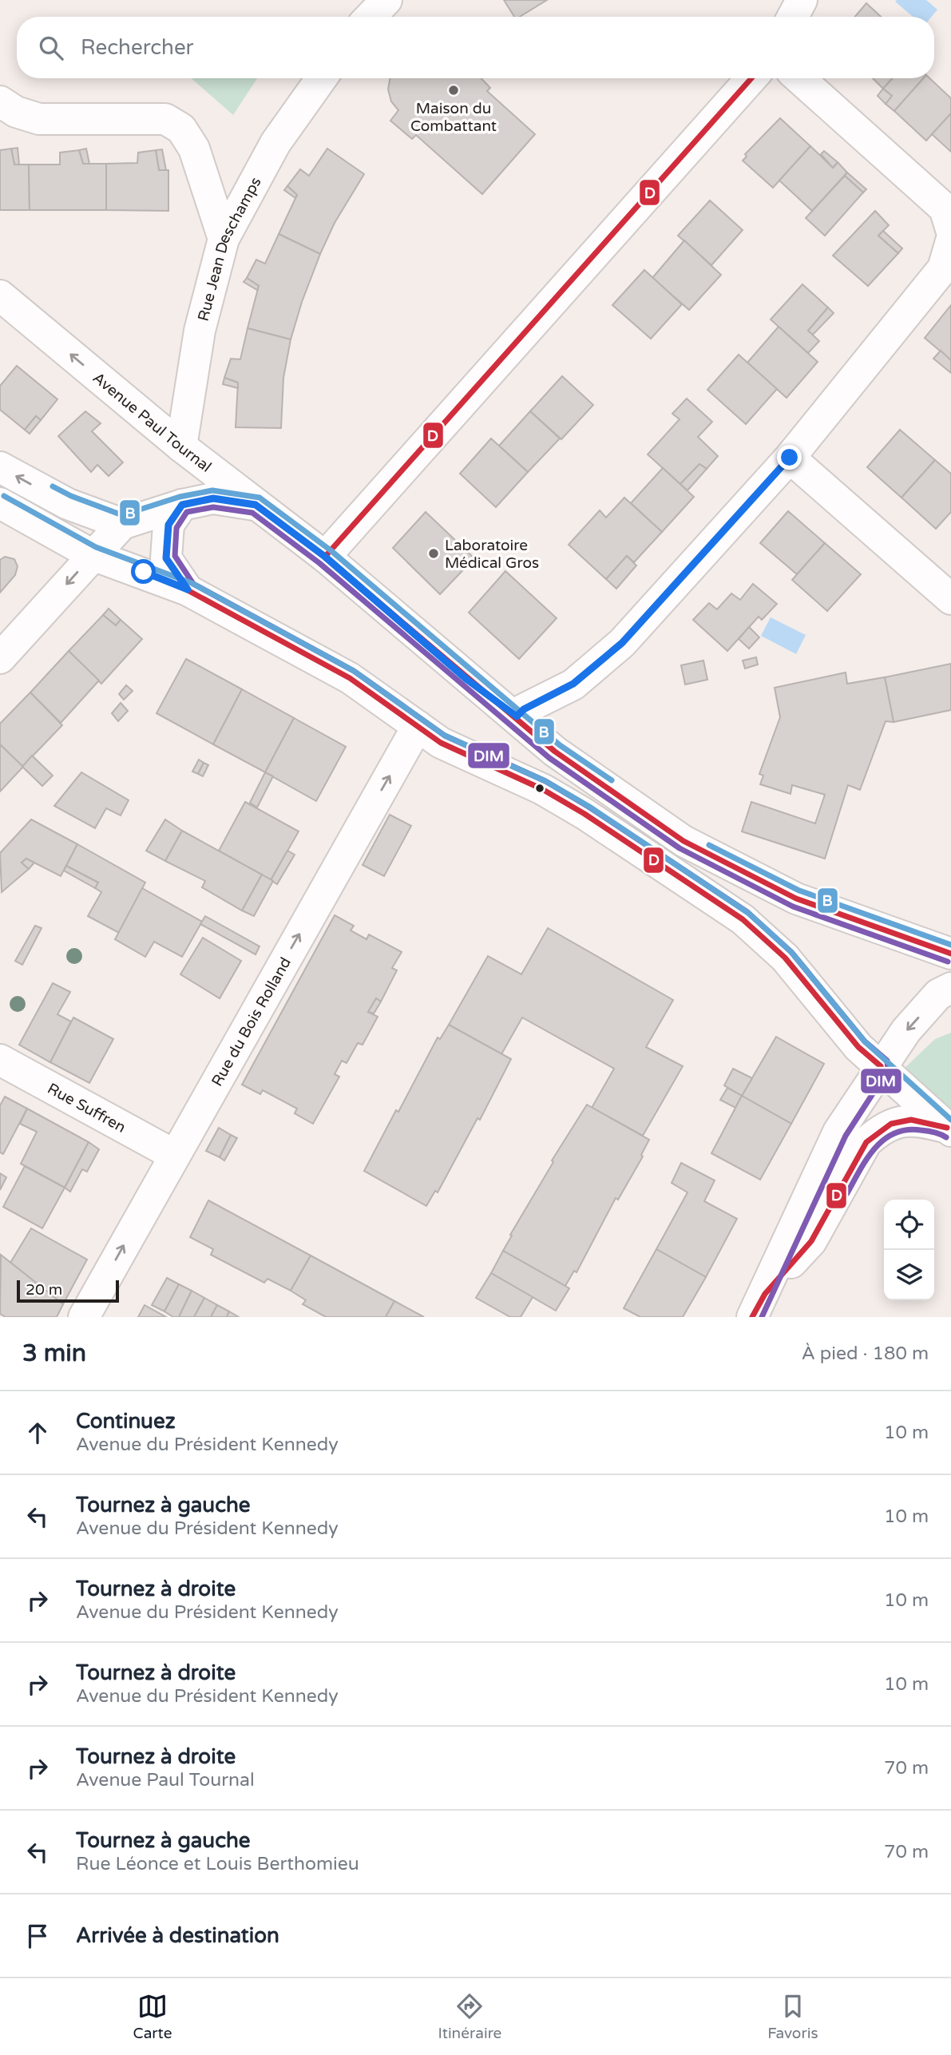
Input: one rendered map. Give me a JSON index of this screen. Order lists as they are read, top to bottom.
{
  "streets": {
    "street": [
      "Rue Jean Deschamps",
      "Avenue Paul Tournal",
      "Rue du Bois Rolland",
      "Rue Suffren"
    ]
  },
  "crossings": [
    ["Rue Jean Deschamps", "Avenue Paul Tournal"],
    ["Rue du Bois Rolland", "Rue Suffren"]
  ],
  "one_way": ["Rue du Bois Rolland"],
  "places": ["Maison du Combattant", "Laboratoire Médical Gros"],
  "lines": ["transit line D", "transit line B", "transit line DIM"],
  "scale_bar": "20 m",
  "page": {
    "search": "Rechercher",
    "scale": "20 m",
    "heading": ["3 min", "À pied · 180 m"],
    "list": [
      ["Continuez", "Avenue du Président Kennedy", "10 m"],
      ["Tournez à gauche", "Avenue du Président Kennedy", "10 m"],
      ["Tournez à droite", "Avenue du Président Kennedy", "10 m"],
      ["Tournez à droite", "Avenue du Président Kennedy", "10 m"],
      ["Tournez à droite", "Avenue Paul Tournal", "70 m"],
      ["Tournez à gauche", "Rue Léonce et Louis Berthomieu", "70 m"],
      "Arrivée à destination"
    ],
    "nav": ["Carte", "Itinéraire", "Favoris"]
  }
}
